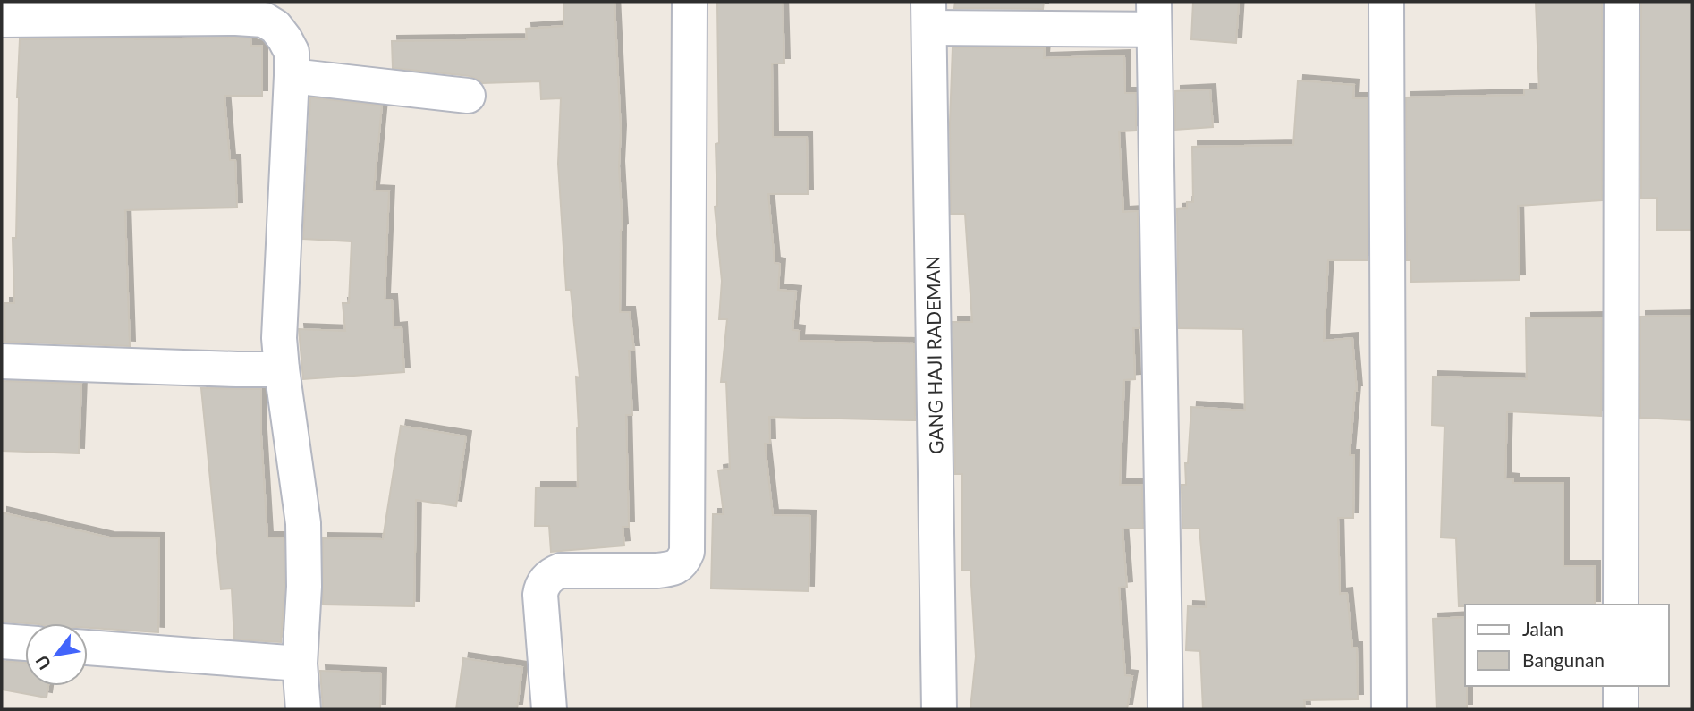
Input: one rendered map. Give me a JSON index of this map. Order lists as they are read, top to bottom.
{
  "streets": {
    "street": ["GANG HAJI RADEMAN"]
  },
  "legend": ["Jalan", "Bangunan"],
  "north": "bottom left"
}
